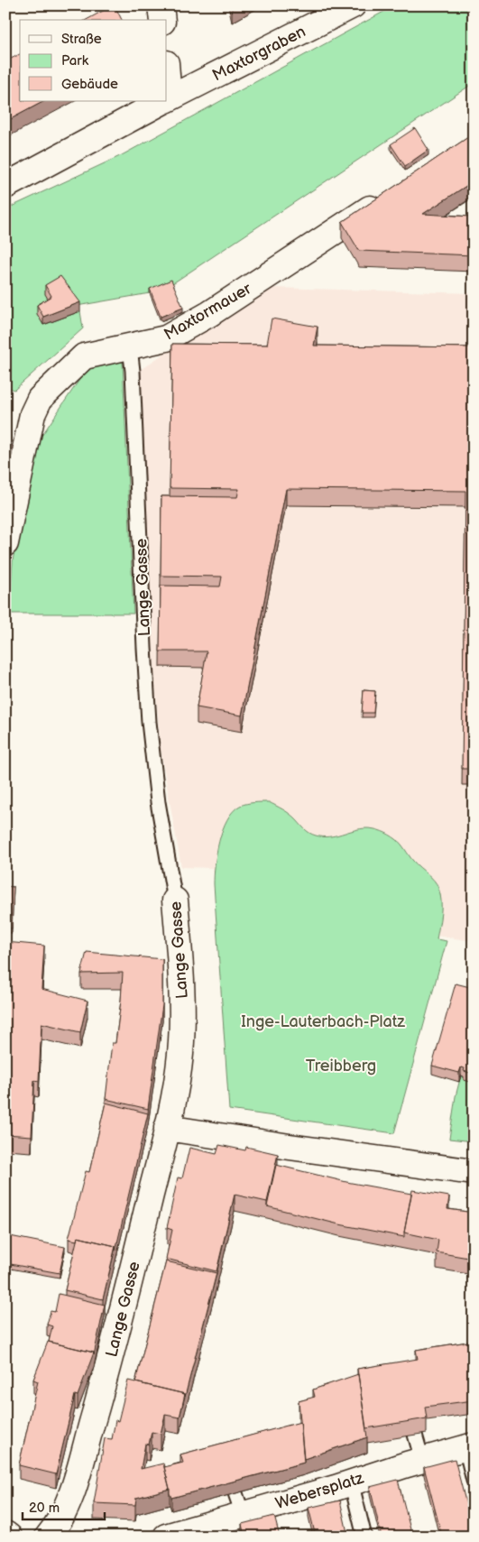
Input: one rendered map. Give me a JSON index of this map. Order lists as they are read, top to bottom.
{
  "streets": {
    "street": [
      "Maxtorgraben",
      "Maxtormauer",
      "Lange Gasse",
      "Webersplatz"
    ]
  },
  "crossings": [
    ["Maxtormauer", "Lange Gasse"]
  ],
  "parks": ["Inge-Lauterbach-Platz", "Treibberg"],
  "legend": ["Straße", "Park", "Gebäude"],
  "scale_bar": "20 m"
}
